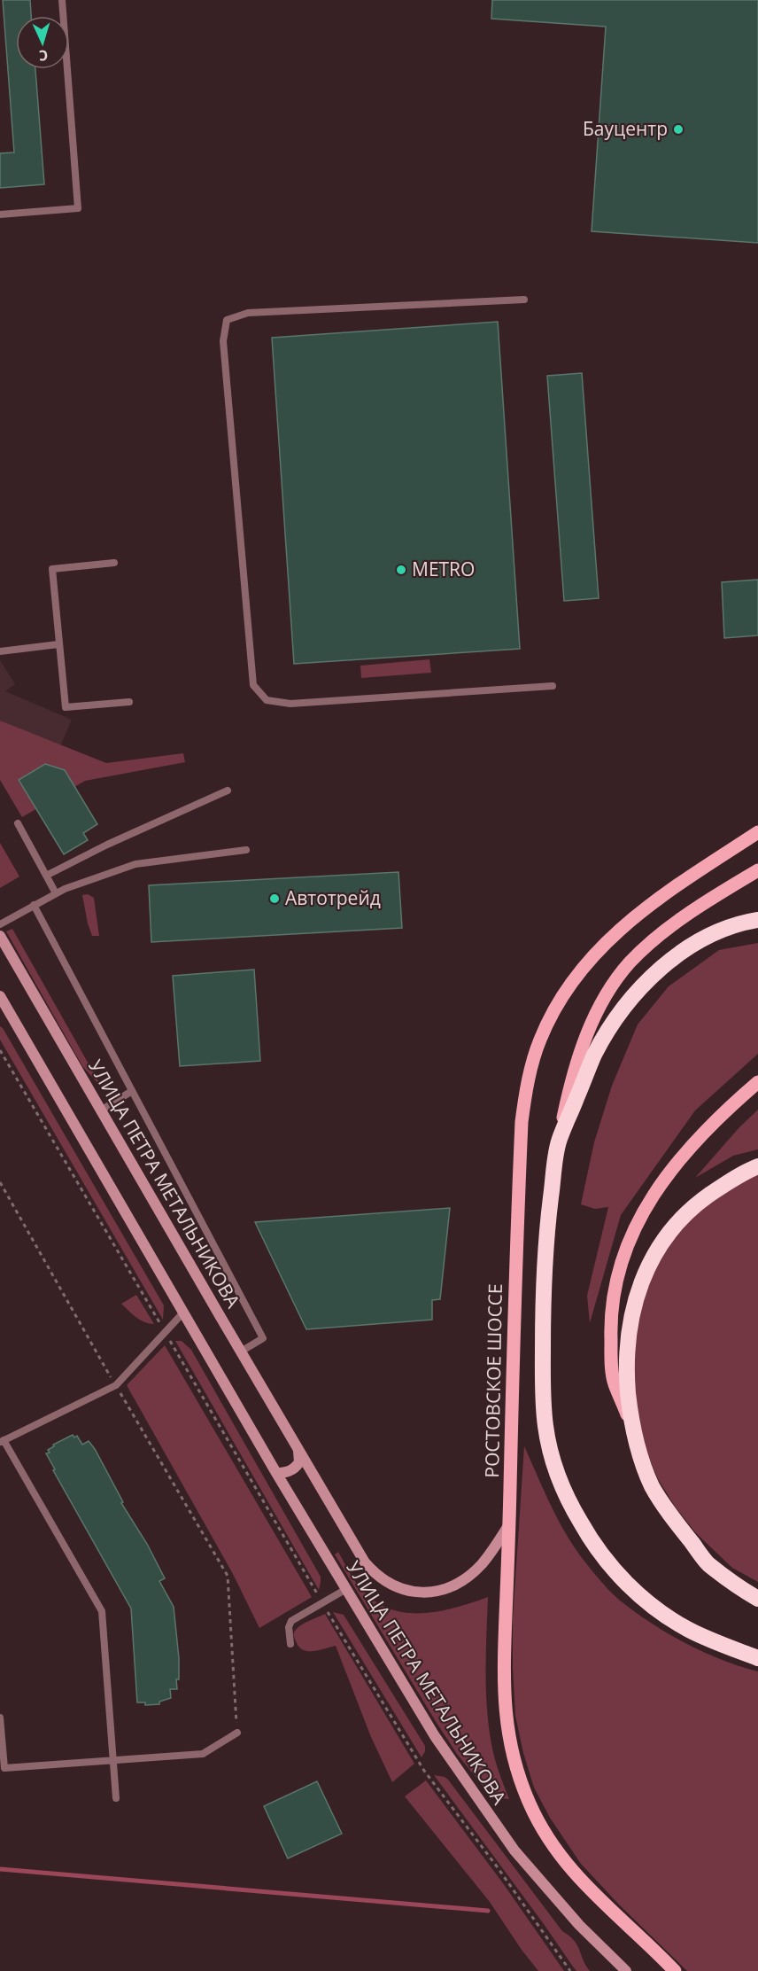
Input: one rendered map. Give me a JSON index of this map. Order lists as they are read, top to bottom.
{
  "streets": {
    "main road": ["УЛИЦА ПЕТРА МЕТАЛЬНИКОВА", "РОСТОВСКОЕ ШОССЕ"]
  },
  "crossings": [
    ["УЛИЦА ПЕТРА МЕТАЛЬНИКОВА", "РОСТОВСКОЕ ШОССЕ"]
  ],
  "places": ["Бауцентр", "METRO", "Автотрейд"],
  "north": "bottom"
}
